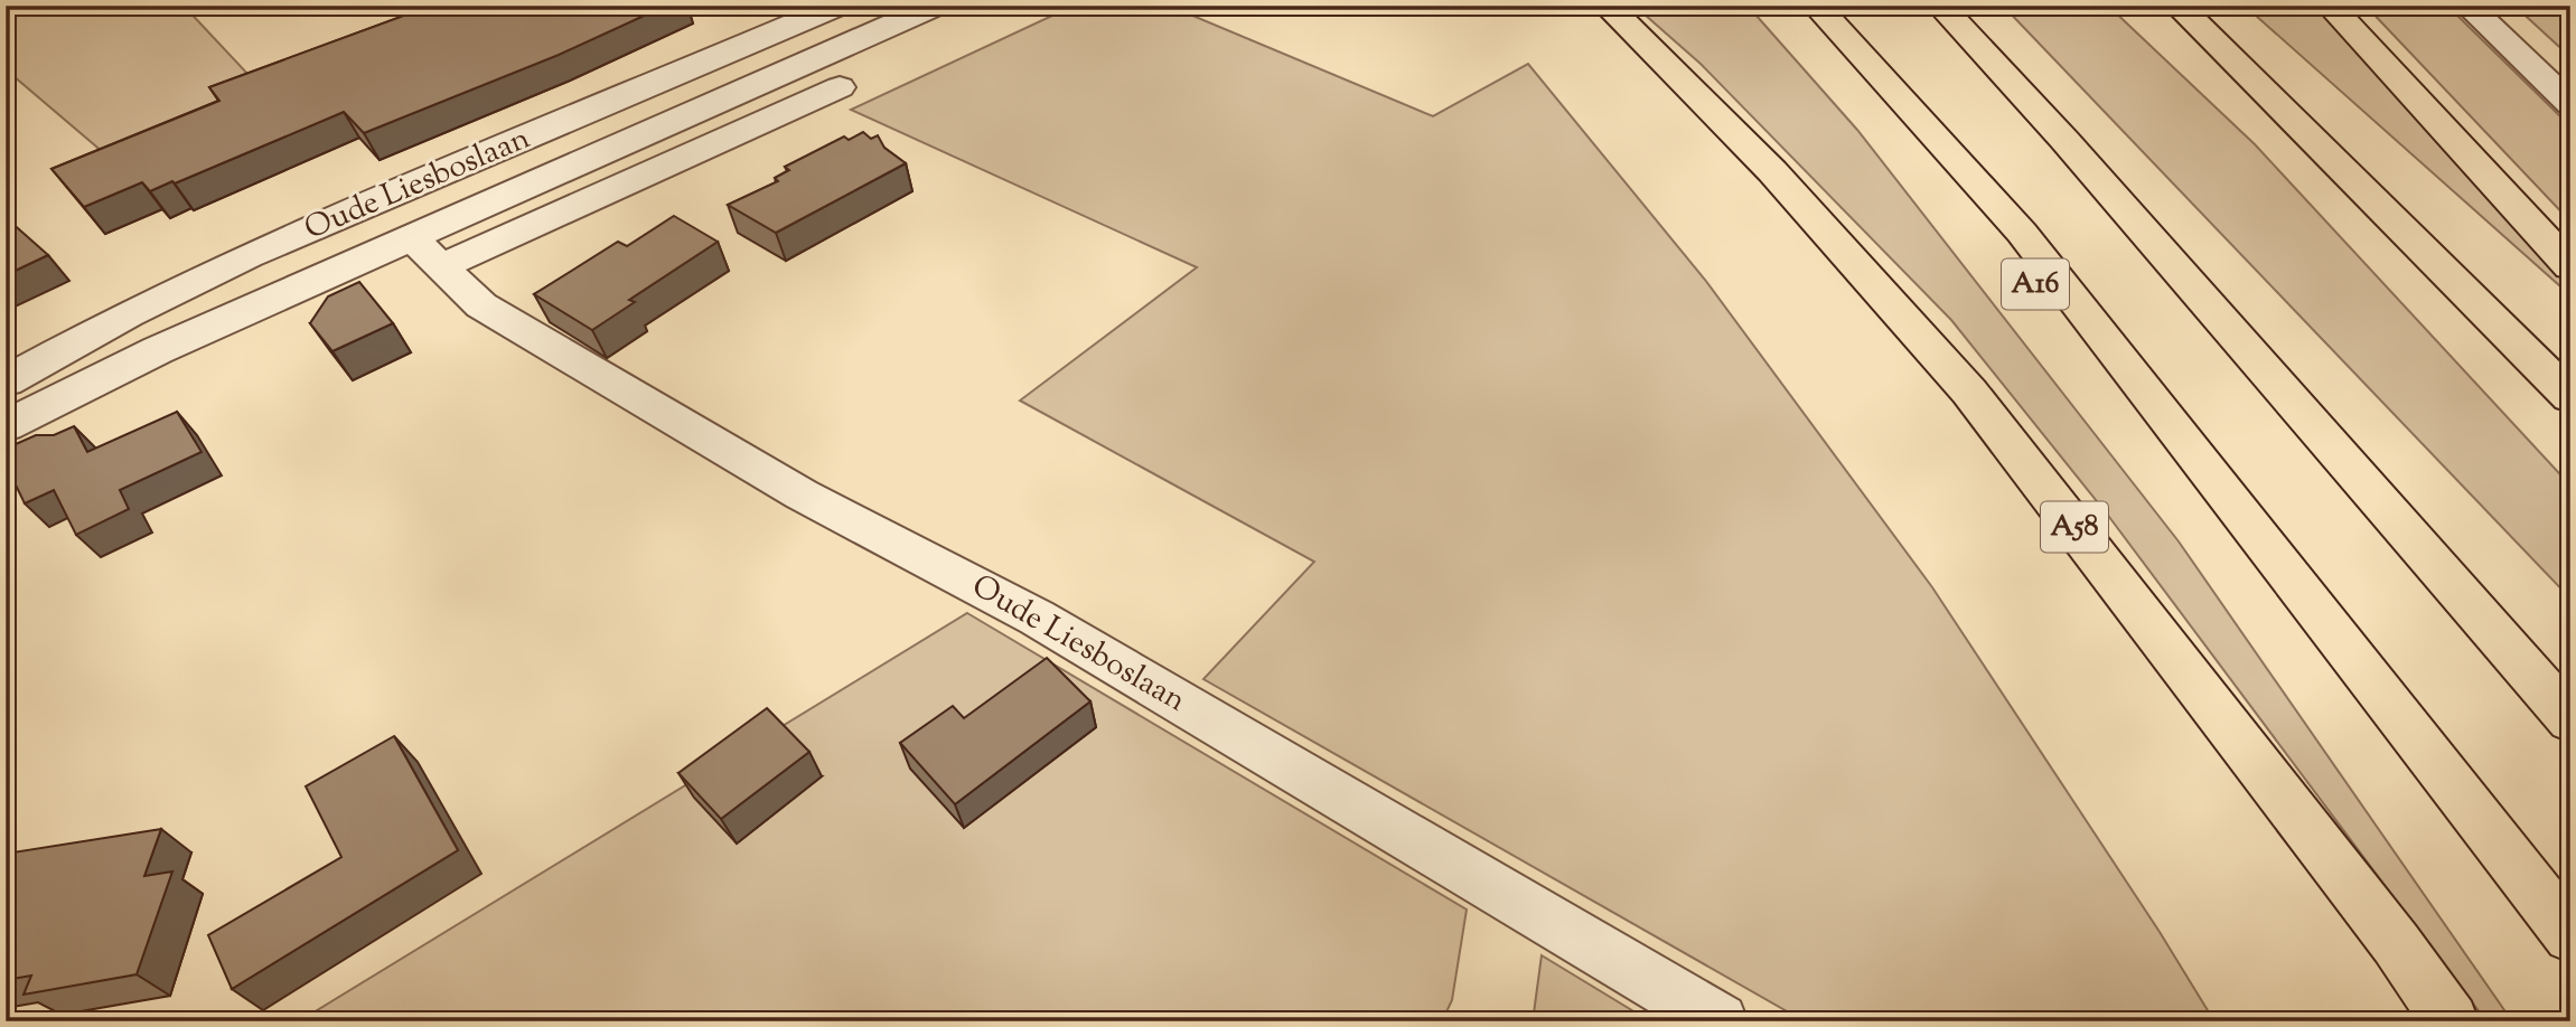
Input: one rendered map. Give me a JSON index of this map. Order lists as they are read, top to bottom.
{
  "streets": {
    "highway": ["A16", "A58"],
    "street": ["Oude Liesboslaan"]
  }
}
